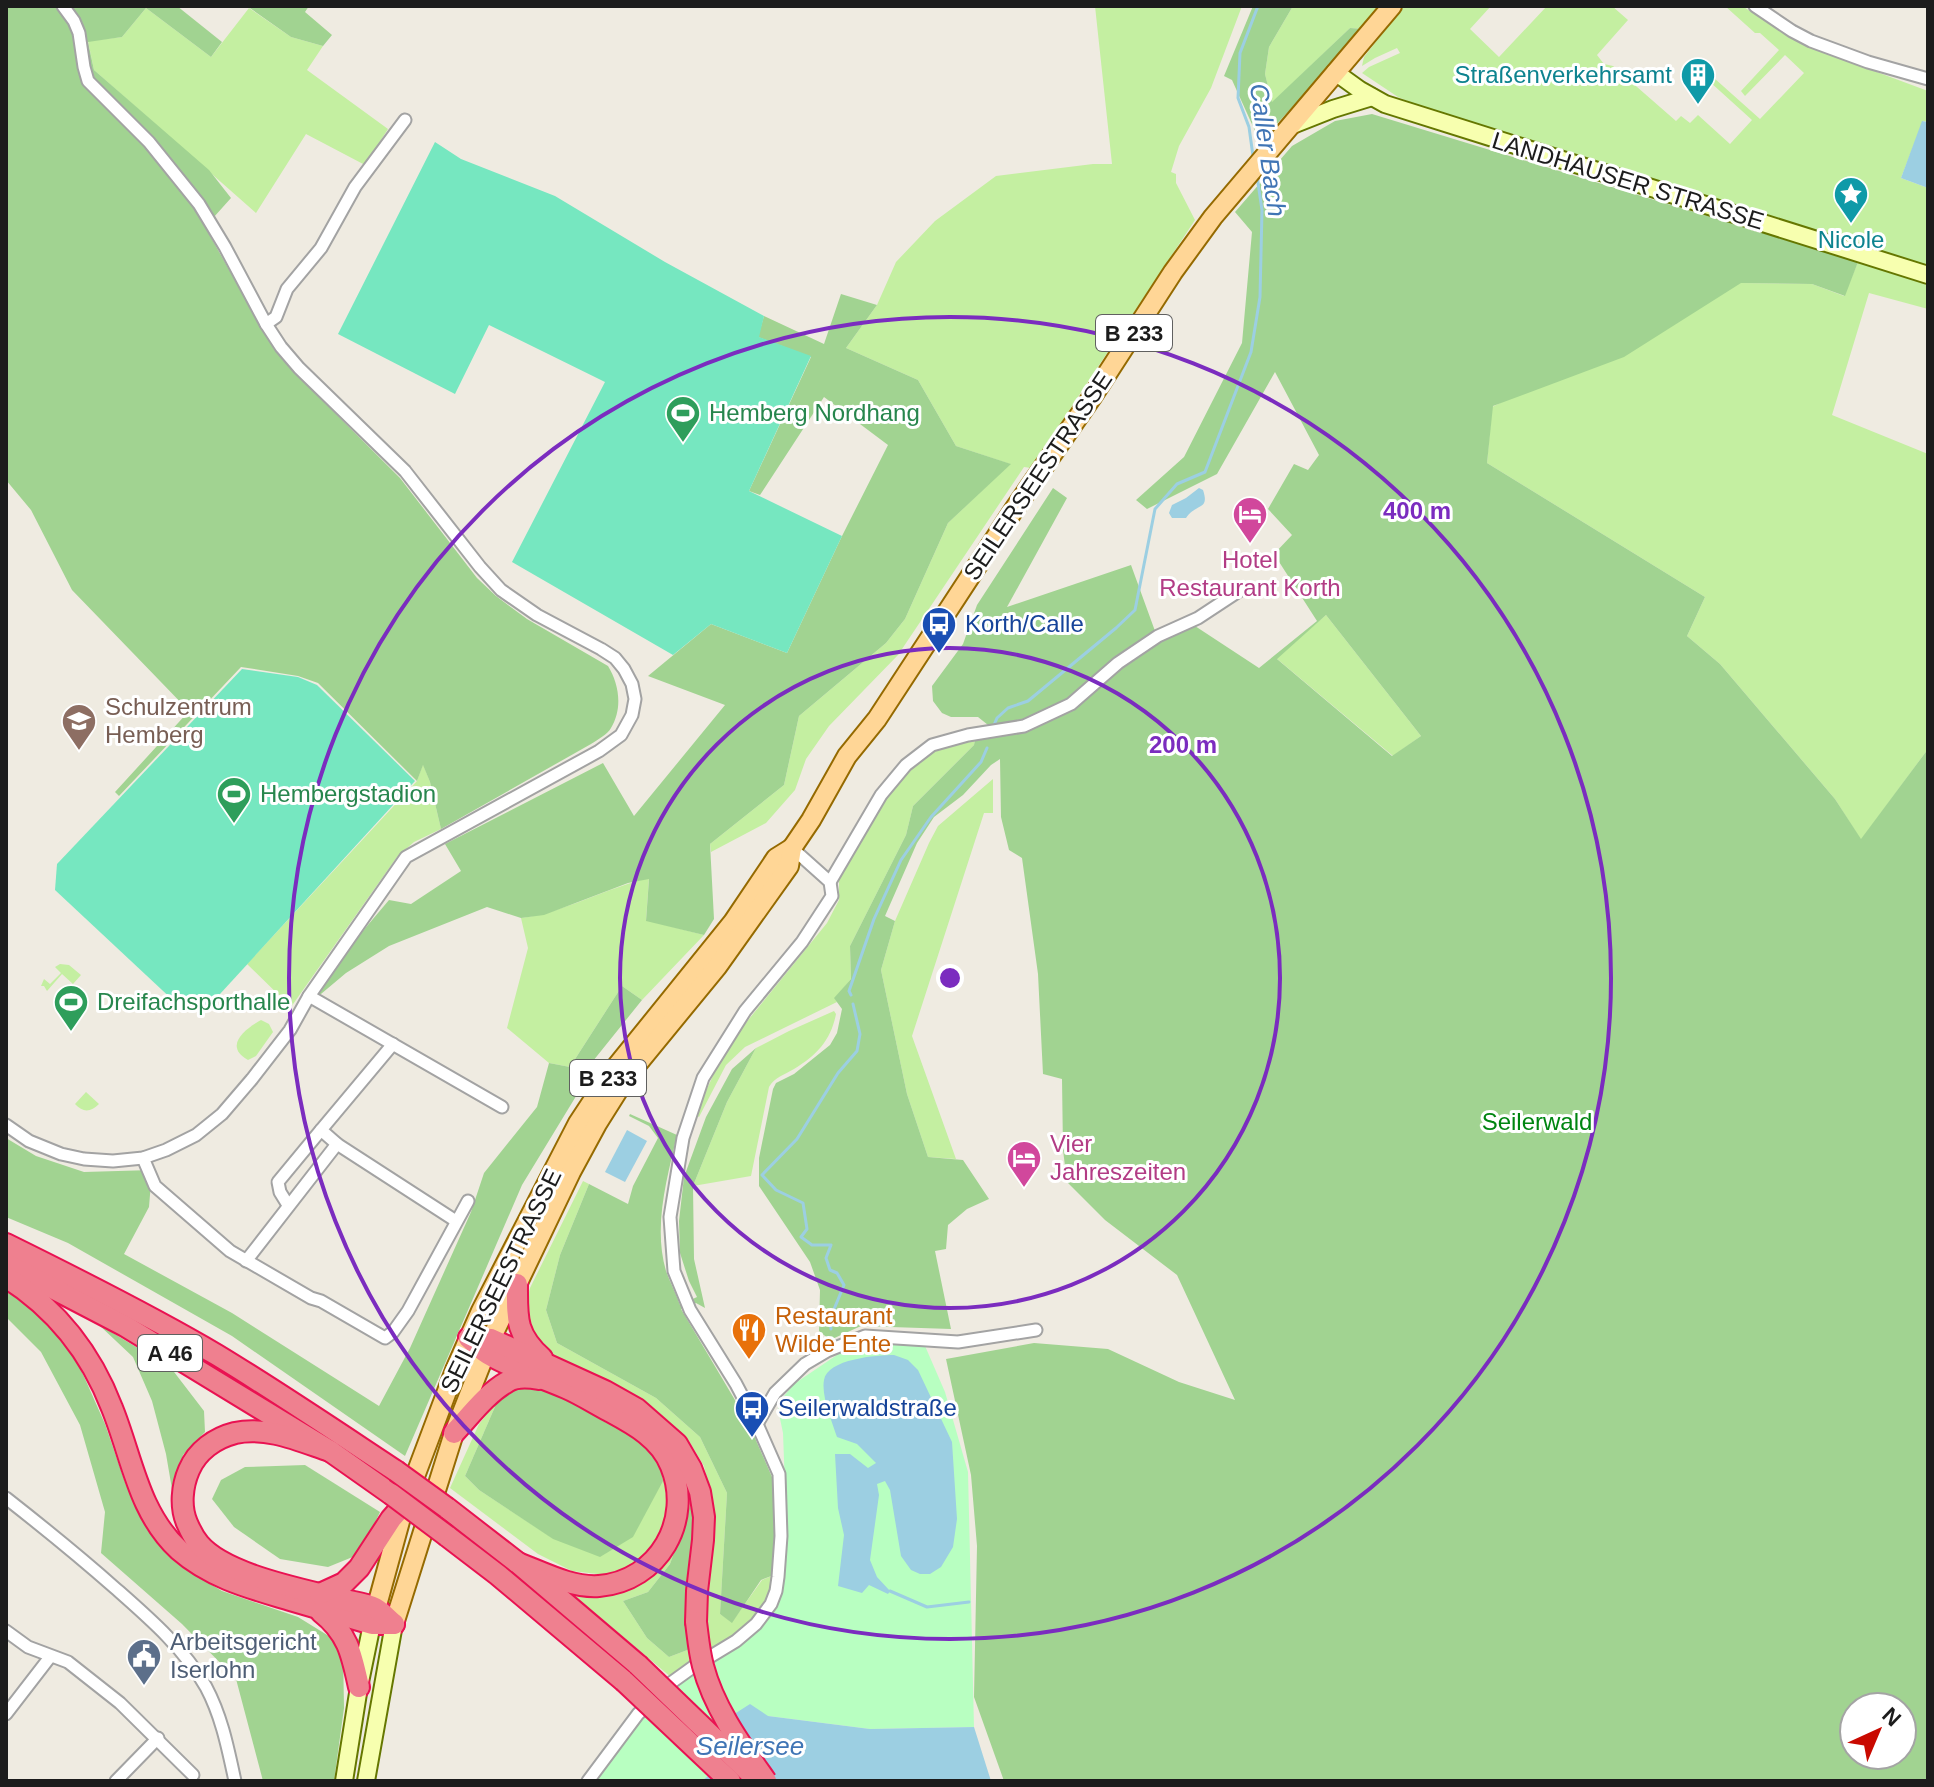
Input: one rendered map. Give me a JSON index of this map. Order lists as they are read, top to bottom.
{
  "streets": {
    "highway": ["A 46"],
    "main road": ["LANDHAUSER STRASSE", "B 233", "SEILERSEESTRASSE"]
  },
  "crossings": [
    ["LANDHAUSER STRASSE", "SEILERSEESTRASSE"],
    ["SEILERSEESTRASSE", "A 46"]
  ],
  "water": ["Caller Bach", "Seilersee"],
  "parks": ["Seilerwald"],
  "places": {
    "building": ["Straßenverkehrsamt"],
    "place": ["Nicole"],
    "sports": ["Hemberg Nordhang", "Hembergstadion", "Dreifachsporthalle"],
    "hotel": ["Hotel Restaurant Korth", "Vier Jahreszeiten"],
    "bus stop": ["Korth/Calle", "Seilerwaldstraße"],
    "school or university": ["Schulzentrum Hemberg"],
    "restaurant": ["Restaurant Wilde Ente"],
    "public building": ["Arbeitsgericht Iserlohn"]
  },
  "north": "top right",
  "rings": ["400 m", "200 m"]
}
